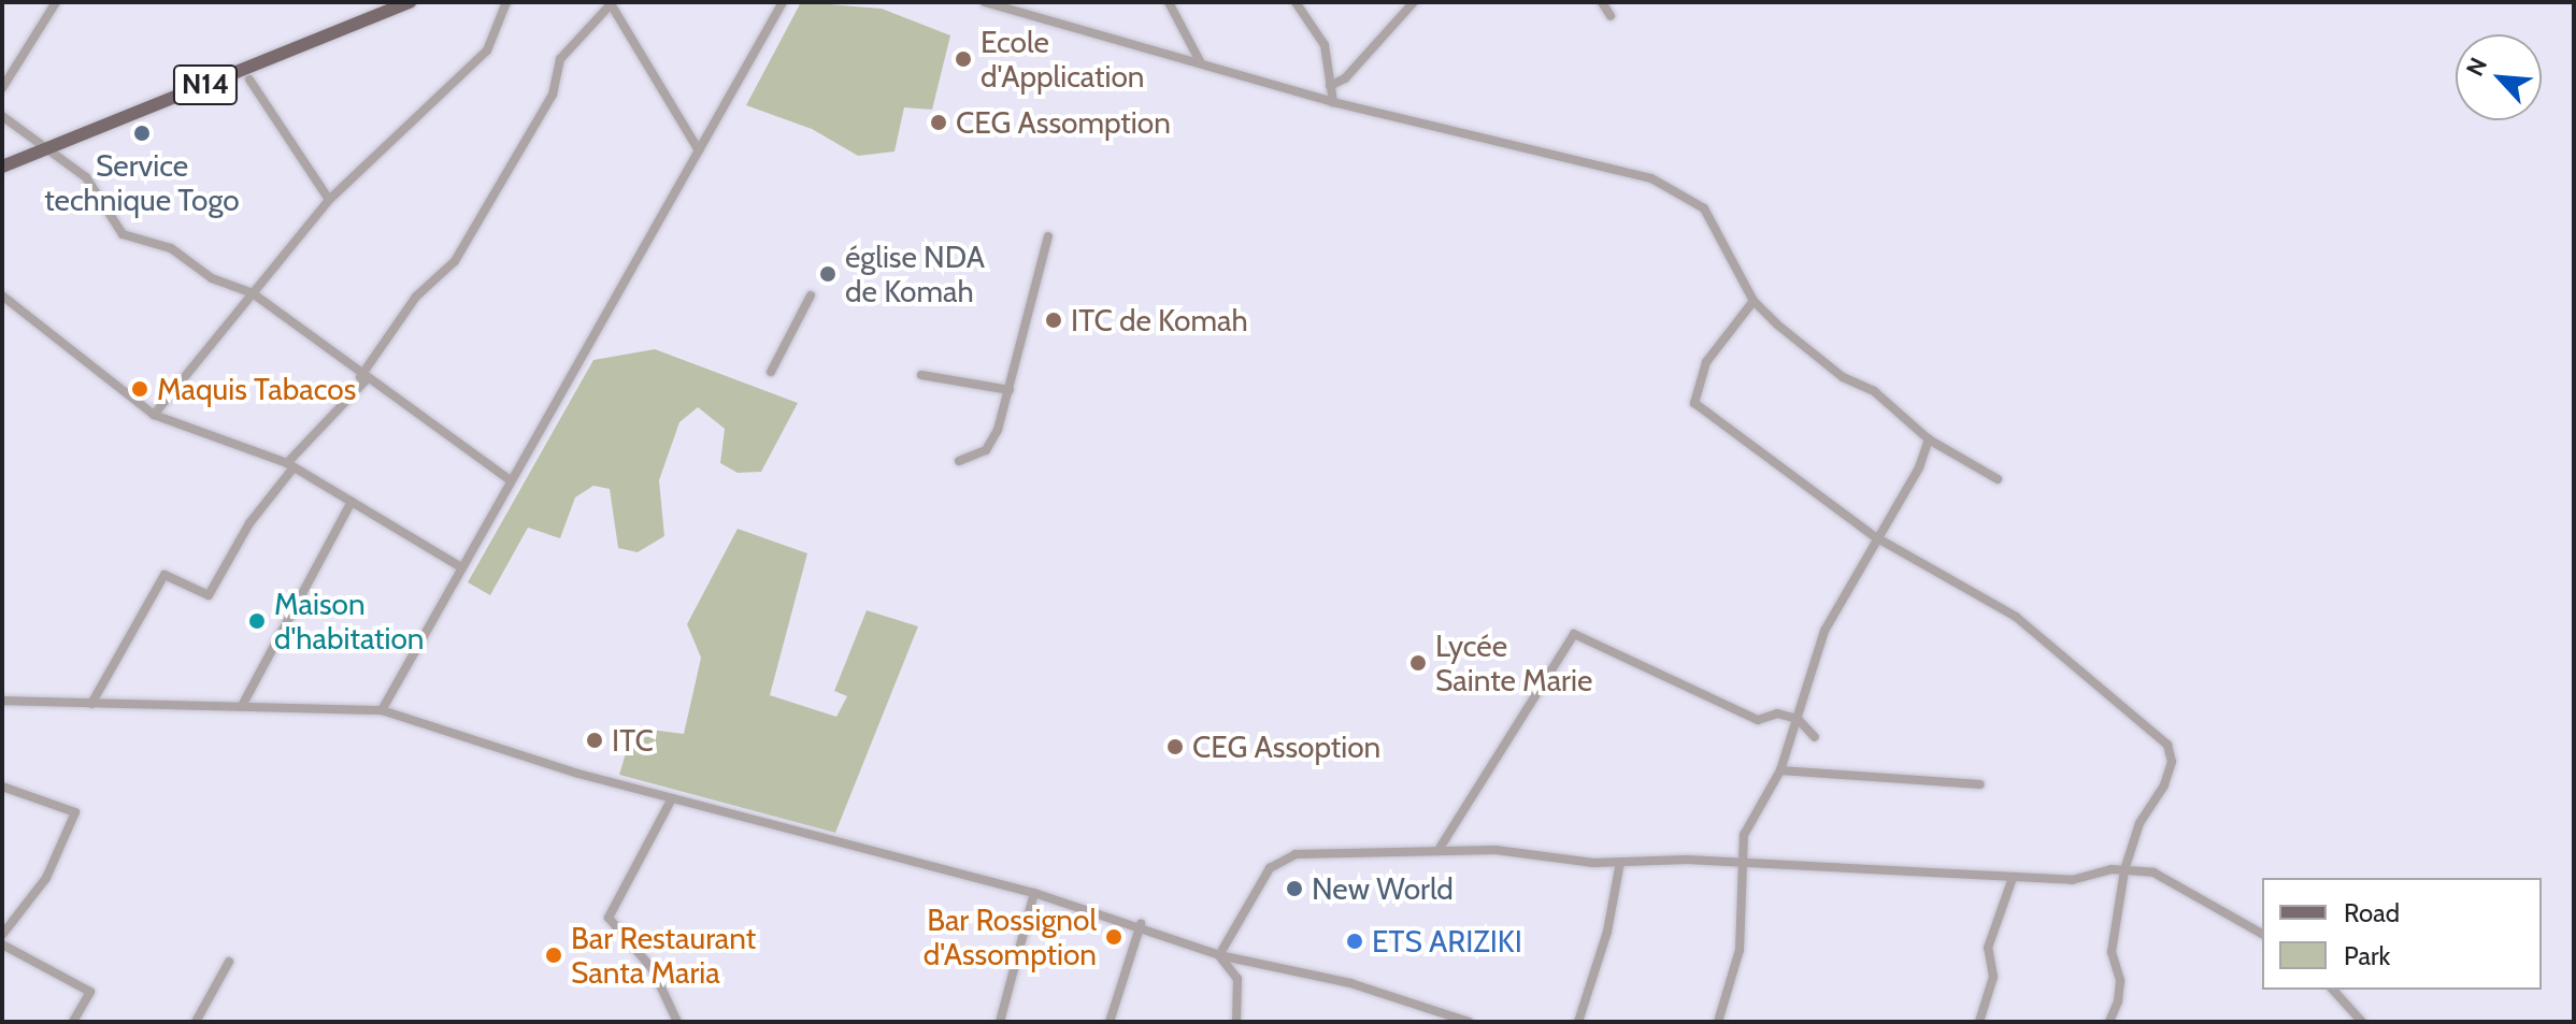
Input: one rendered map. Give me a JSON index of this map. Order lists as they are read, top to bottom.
{
  "streets": {
    "main road": ["N14"]
  },
  "places": [
    "Ecole d'Application",
    "CEG Assomption",
    "Service technique Togo",
    "église NDA de Komah",
    "ITC de Komah",
    "Maquis Tabacos",
    "Maison d'habitation",
    "Lycée Sainte Marie",
    "ITC",
    "CEG Assoption",
    "New World",
    "Bar Rossignol d'Assomption",
    "ETS ARIZIKI",
    "Bar Restaurant Santa Maria"
  ],
  "legend": ["Road", "Park"],
  "north": "top left"
}
